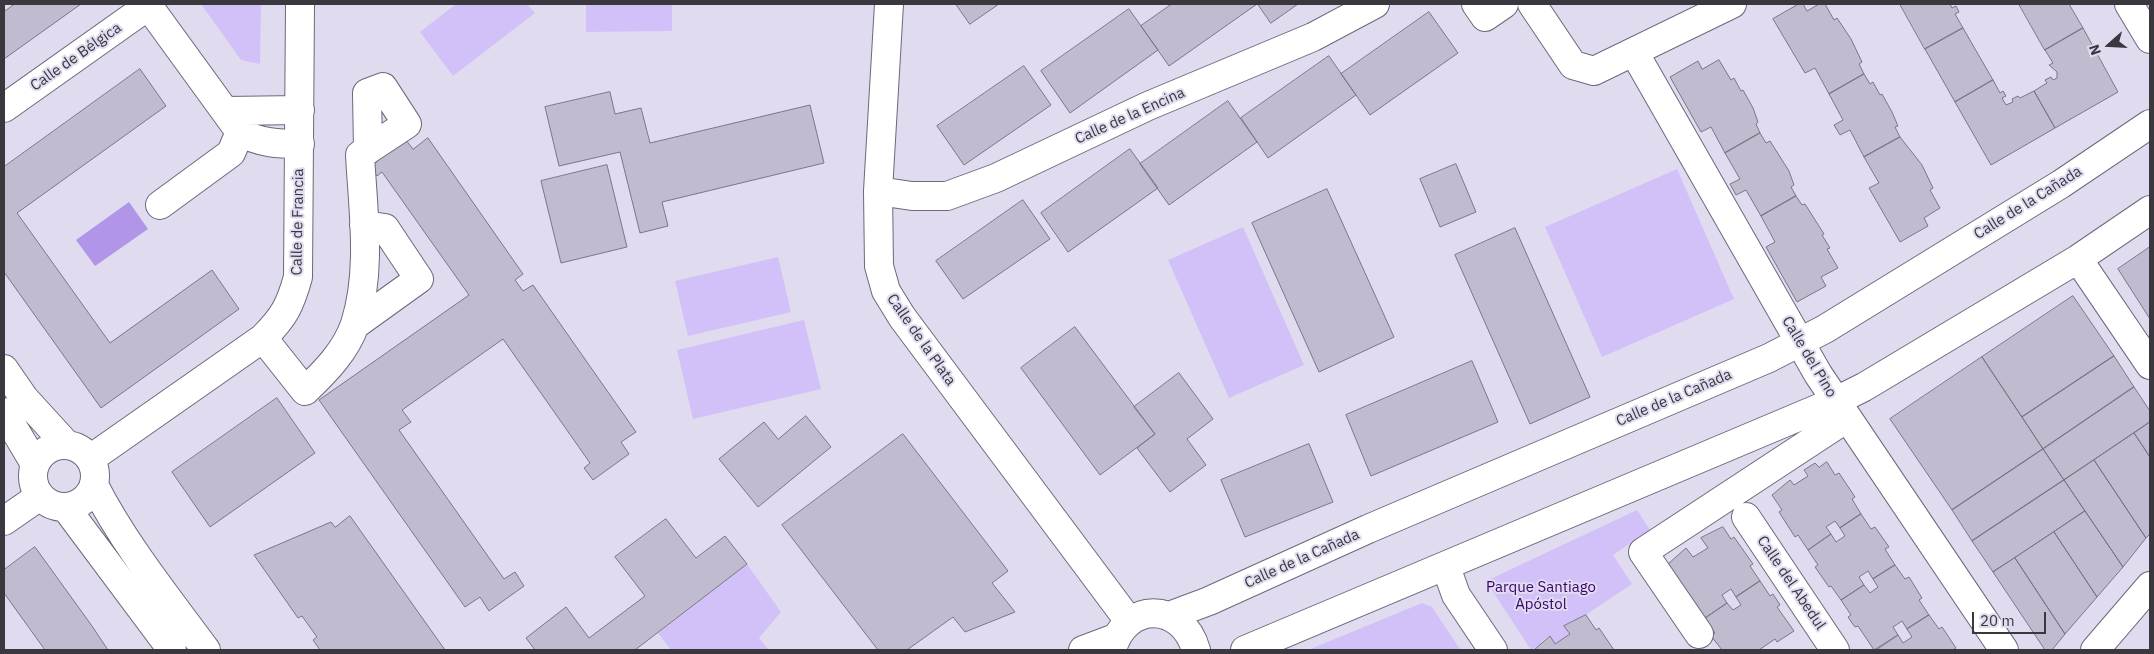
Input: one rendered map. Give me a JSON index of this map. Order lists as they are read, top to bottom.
{
  "streets": {
    "street": [
      "Calle de Bélgica",
      "Calle de la Encina",
      "Calle de la Cañada",
      "Calle de Francia",
      "Calle de la Plata",
      "Calle del Pino",
      "Calle del Abedul"
    ]
  },
  "crossings": [
    ["Calle de la Encina", "Calle de la Plata"],
    ["Calle de la Cañada", "Calle del Pino"]
  ],
  "parks": ["Parque Santiago Apóstol"],
  "scale_bar": "20 m",
  "north": "left"
}
